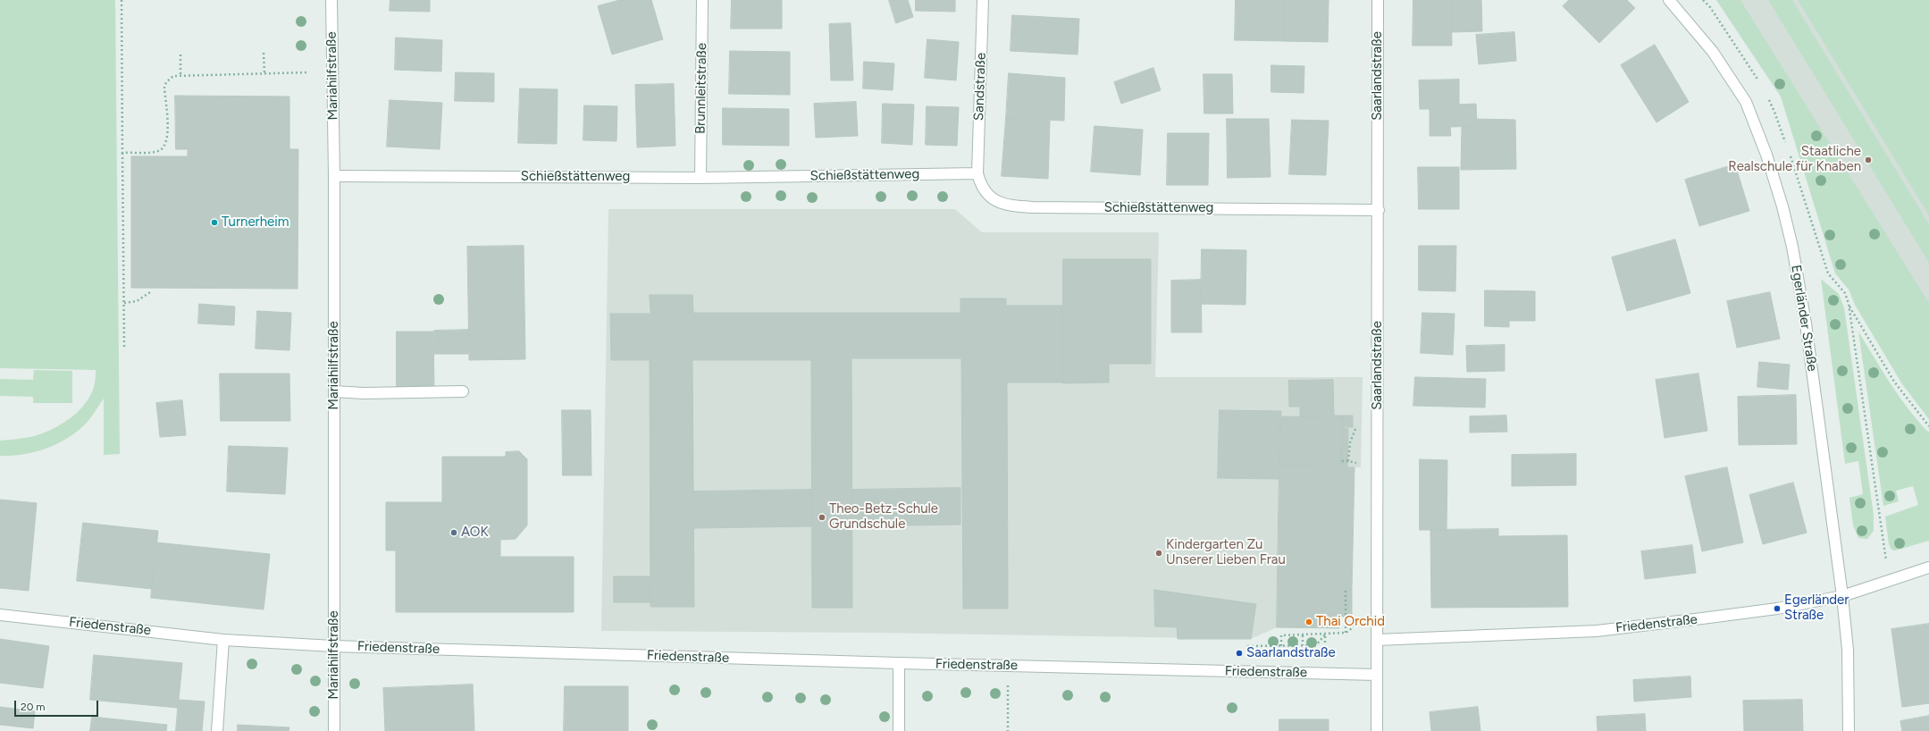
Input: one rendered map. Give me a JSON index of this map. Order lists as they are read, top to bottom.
{
  "streets": {
    "street": [
      "Mariahilfstraße",
      "Saarlandstraße",
      "Sandstraße",
      "Brunnleitstraße",
      "Schießstättenweg",
      "Egerländer Straße",
      "Friedenstraße"
    ]
  },
  "crossings": [
    ["Mariahilfstraße", "Schießstättenweg"],
    ["Mariahilfstraße", "Friedenstraße"],
    ["Saarlandstraße", "Schießstättenweg"],
    ["Saarlandstraße", "Friedenstraße"],
    ["Sandstraße", "Schießstättenweg"],
    ["Brunnleitstraße", "Schießstättenweg"],
    ["Egerländer Straße", "Friedenstraße"]
  ],
  "places": [
    "Staatliche Realschule für Knaben",
    "Turnerheim",
    "Theo-Betz-Schule Grundschule",
    "AOK",
    "Kindergarten Zu Unserer Lieben Frau",
    "Egerländer Straße",
    "Thai Orchid",
    "Saarlandstraße"
  ],
  "scale_bar": "20 m"
}
